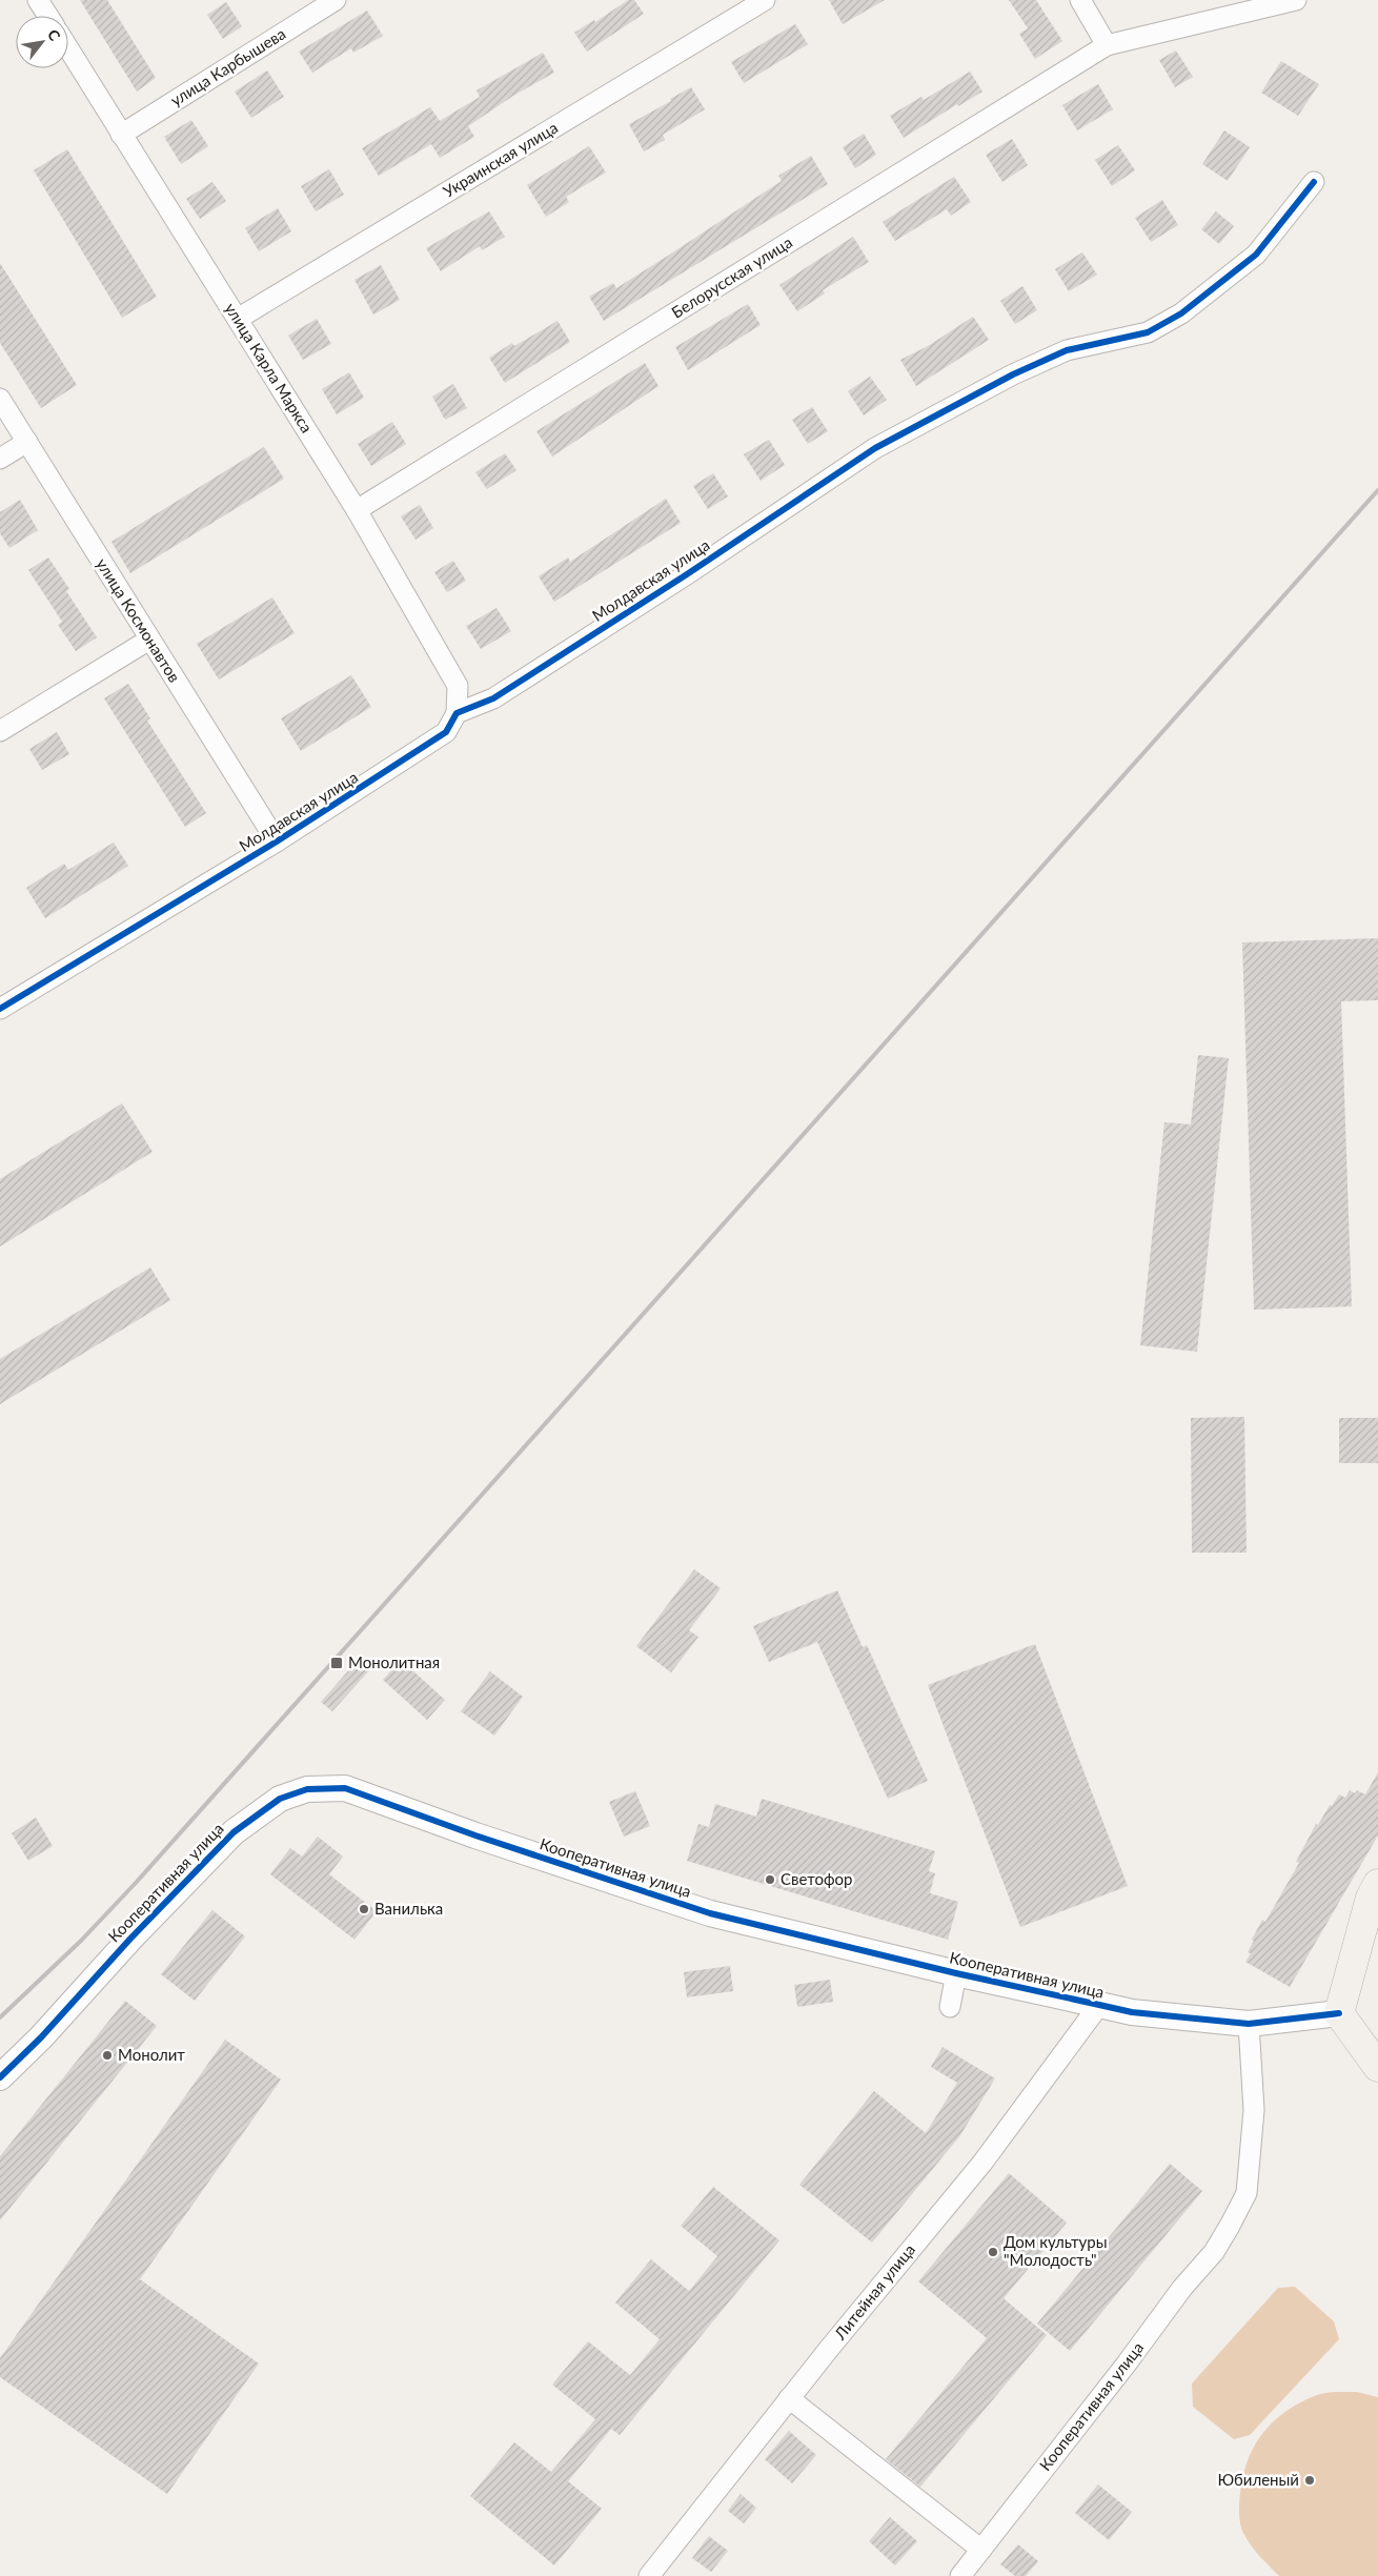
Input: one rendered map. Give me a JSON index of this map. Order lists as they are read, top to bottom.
{
  "streets": {
    "street": [
      "улица Карбышева",
      "Украинская улица",
      "Белорусская улица",
      "улица Карла Маркса",
      "Молдавская улица",
      "улица Космонавтов",
      "Кооперативная улица",
      "Литейная улица"
    ]
  },
  "crossings": [
    ["улица Карбышева", "улица Карла Маркса"],
    ["Украинская улица", "улица Карла Маркса"],
    ["Белорусская улица", "улица Карла Маркса"],
    ["улица Карла Маркса", "Молдавская улица"],
    ["Молдавская улица", "улица Космонавтов"],
    ["Кооперативная улица", "Литейная улица"]
  ],
  "places": {
    "transit": ["Монолитная"],
    "other": [
      "Светофор",
      "Ванилька",
      "Монолит",
      "Дом культуры \"Молодость\"",
      "Юбиленый"
    ]
  },
  "north": "top right"
}
